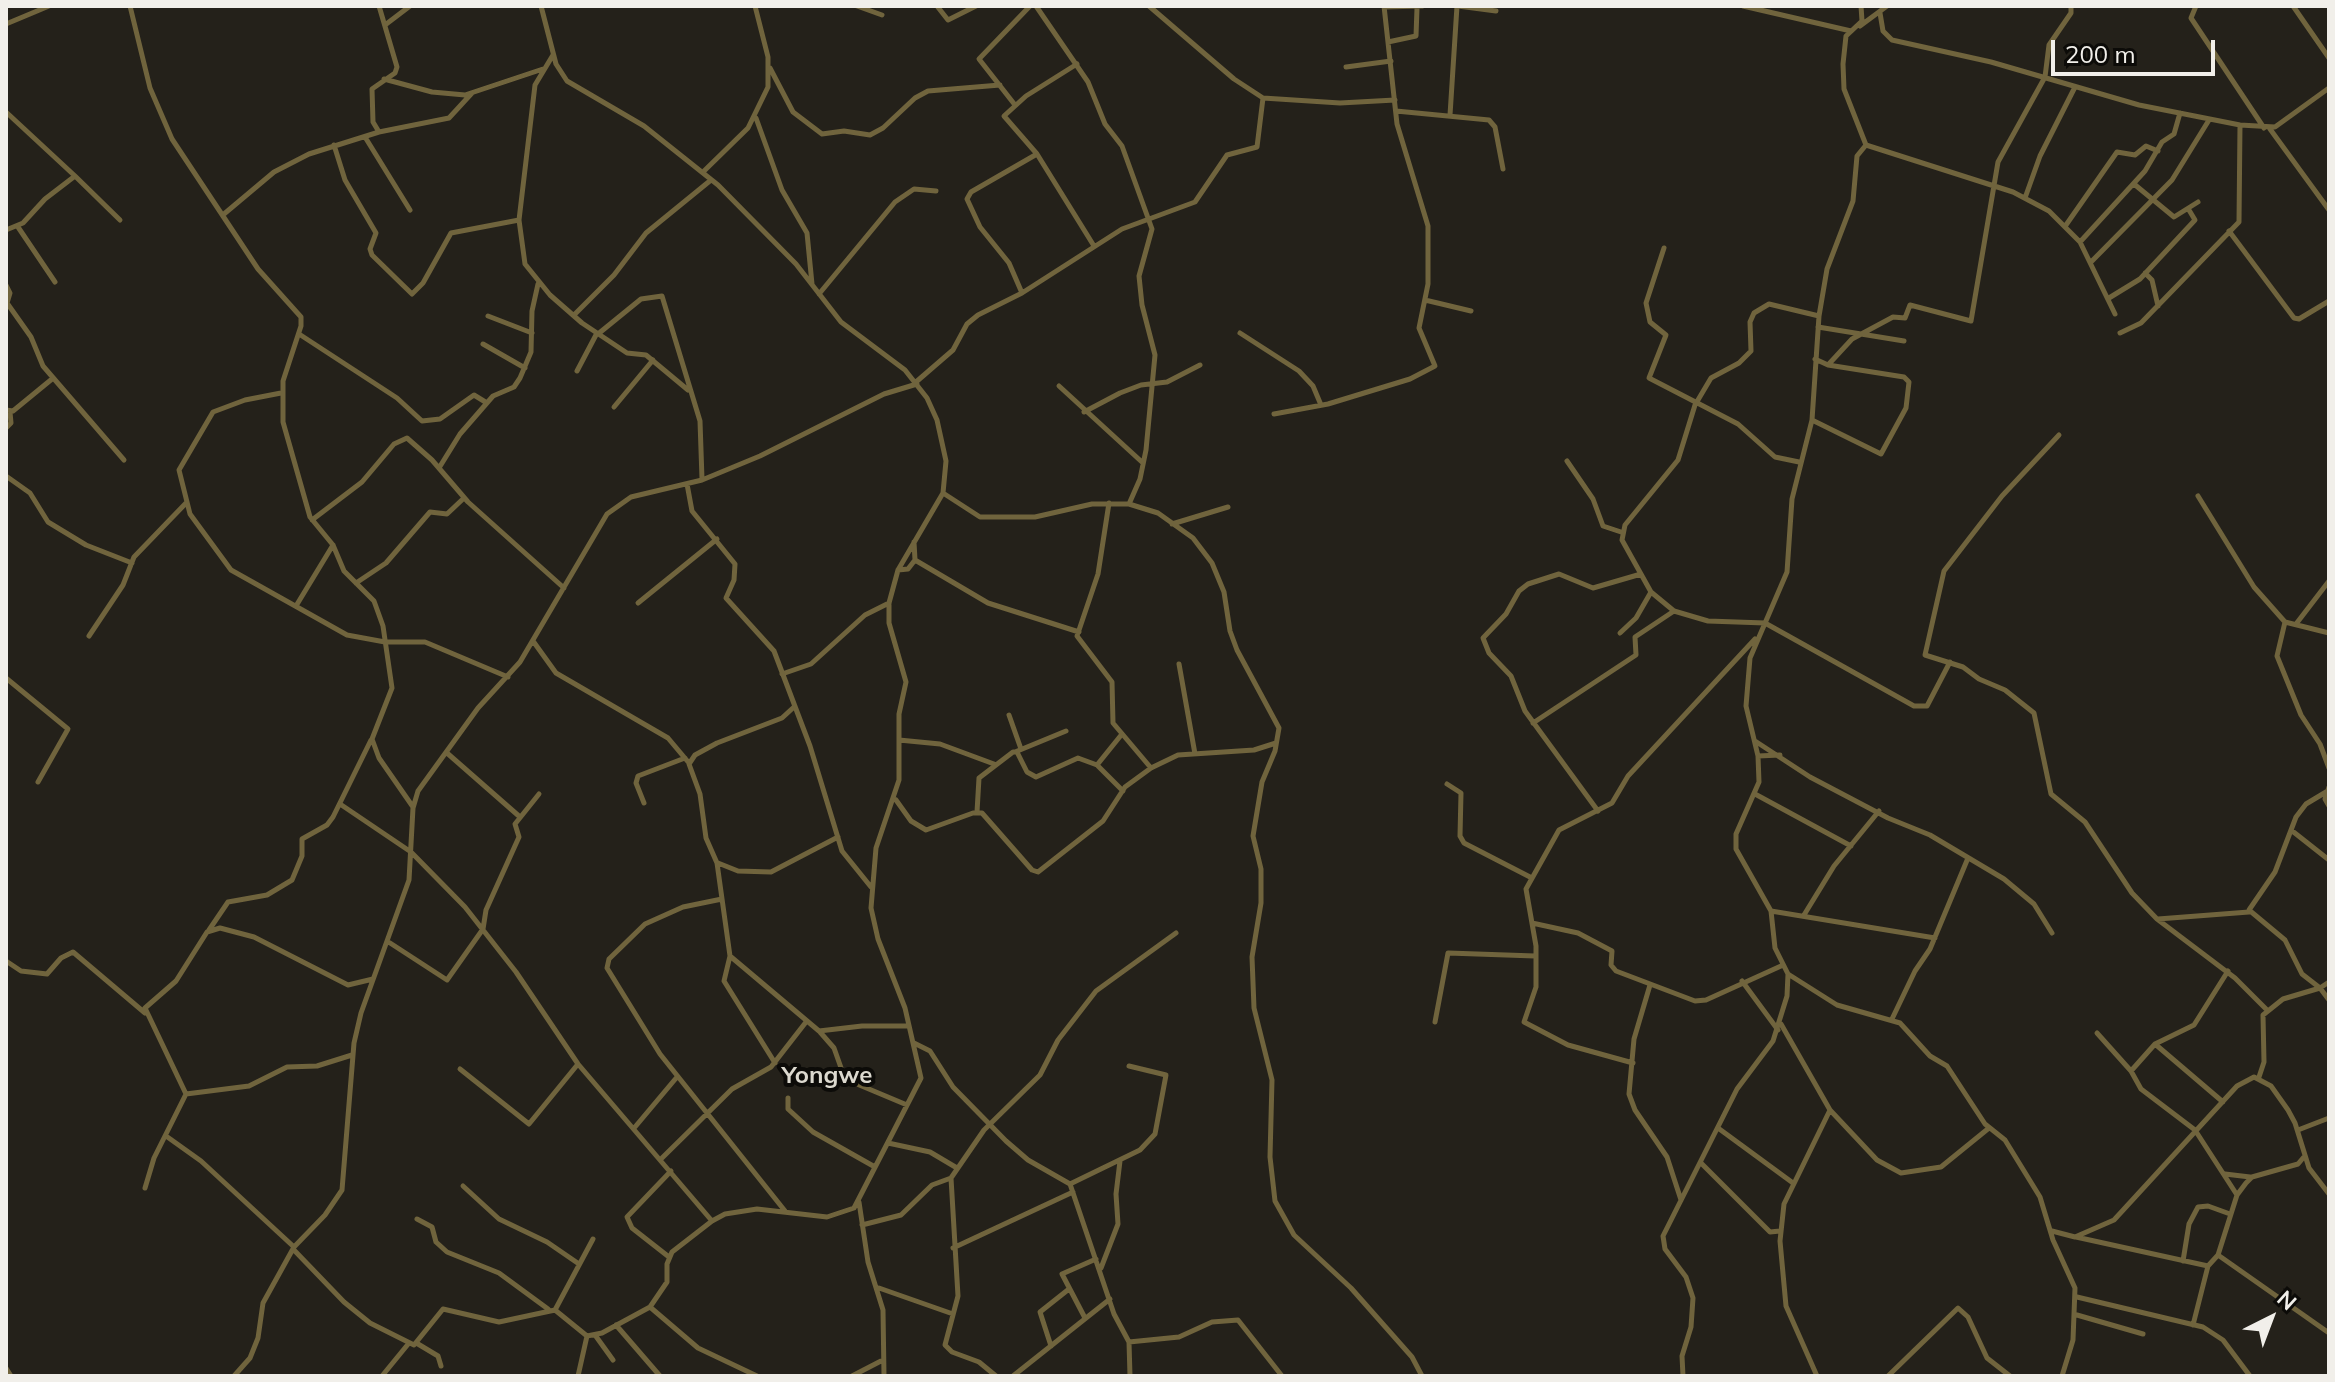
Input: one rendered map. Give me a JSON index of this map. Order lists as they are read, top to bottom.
{
  "districts": ["Yongwe"],
  "scale_bar": "200 m",
  "north": "top right"
}
